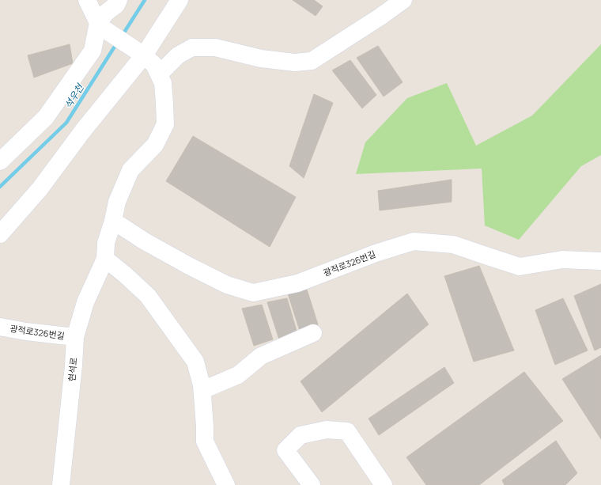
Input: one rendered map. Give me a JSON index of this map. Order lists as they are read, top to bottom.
{
  "streets": {
    "street": ["광적로326번길", "현석로"]
  },
  "crossings": [
    ["광적로326번길", "현석로"]
  ],
  "water": ["석우천"]
}
